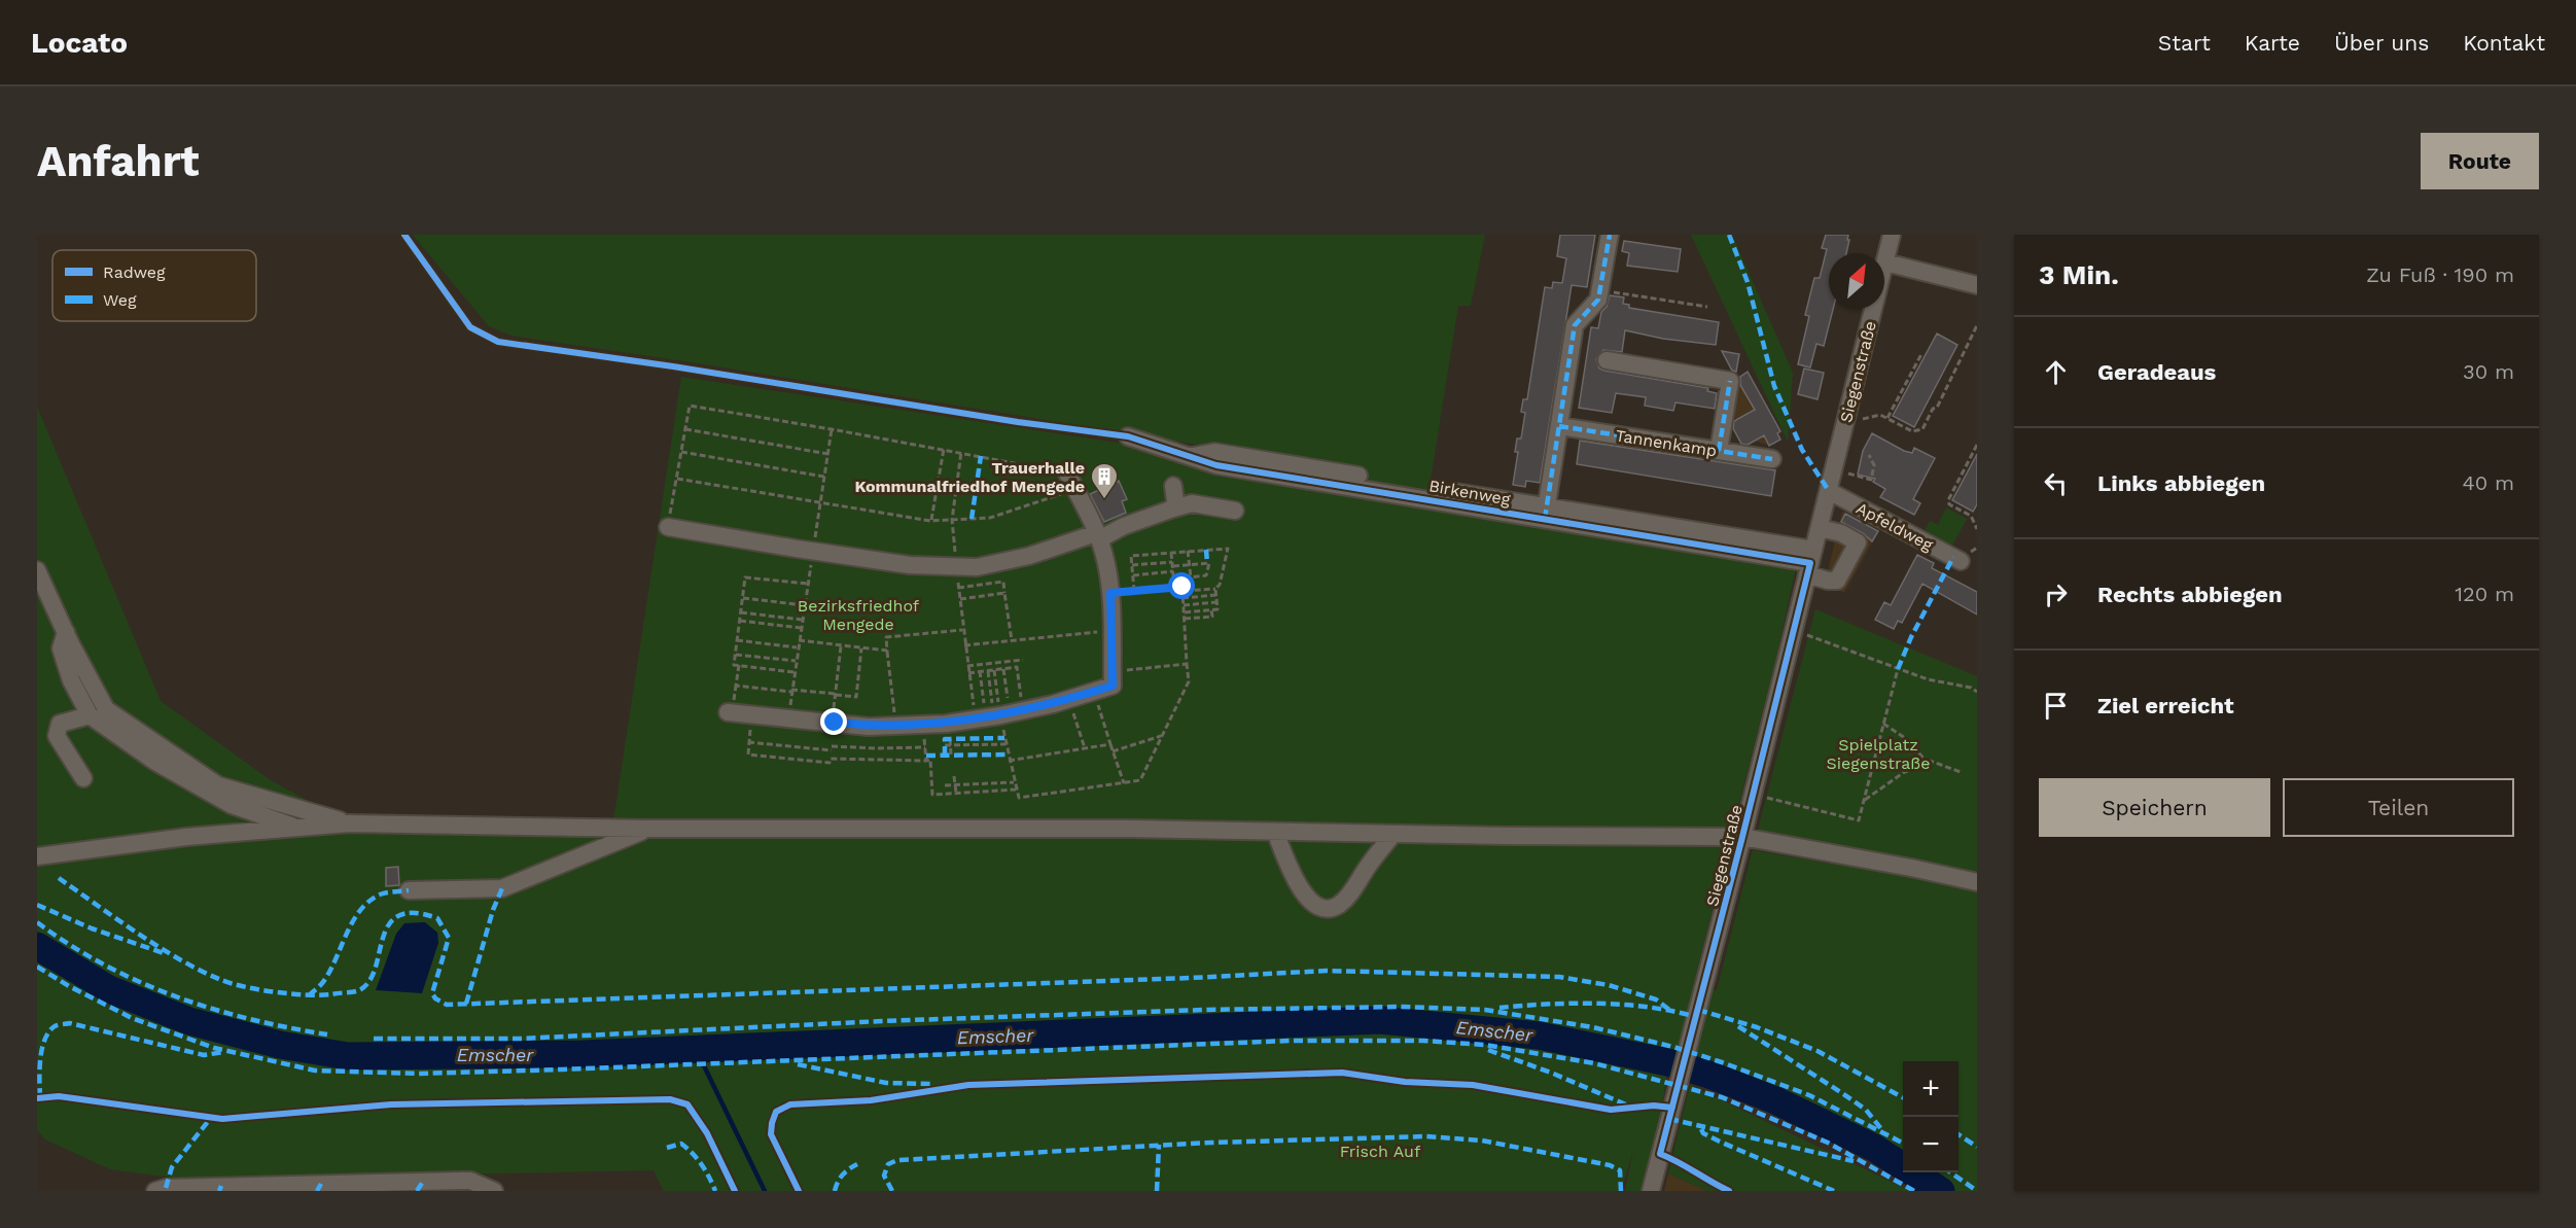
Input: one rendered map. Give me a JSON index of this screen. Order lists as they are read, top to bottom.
{
  "streets": {
    "street": [
      "Siegenstraße",
      "Tannenkamp",
      "Birkenweg",
      "Apfeldweg"
    ]
  },
  "crossings": [
    ["Siegenstraße", "Birkenweg"],
    ["Siegenstraße", "Apfeldweg"]
  ],
  "water": ["Emscher"],
  "parks": ["Bezirksfriedhof Mengede", "Spielplatz Siegenstraße", "Frisch Auf"],
  "places": {
    "building": ["Trauerhalle Kommunalfriedhof Mengede"]
  },
  "legend": ["Radweg", "Weg"],
  "north": "top right",
  "page": {
    "header": "Locato",
    "nav": [
      "Start",
      "Karte",
      "Über uns",
      "Kontakt"
    ],
    "buttons": [
      "Route",
      ["Speichern", "Teilen"]
    ],
    "title": "Anfahrt",
    "heading": ["3 Min.", "Zu Fuß · 190 m"],
    "list": [
      ["Geradeaus", "30 m"],
      ["Links abbiegen", "40 m"],
      ["Rechts abbiegen", "120 m"],
      "Ziel erreicht"
    ],
    "map_buttons": ["+", "−"]
  }
}
